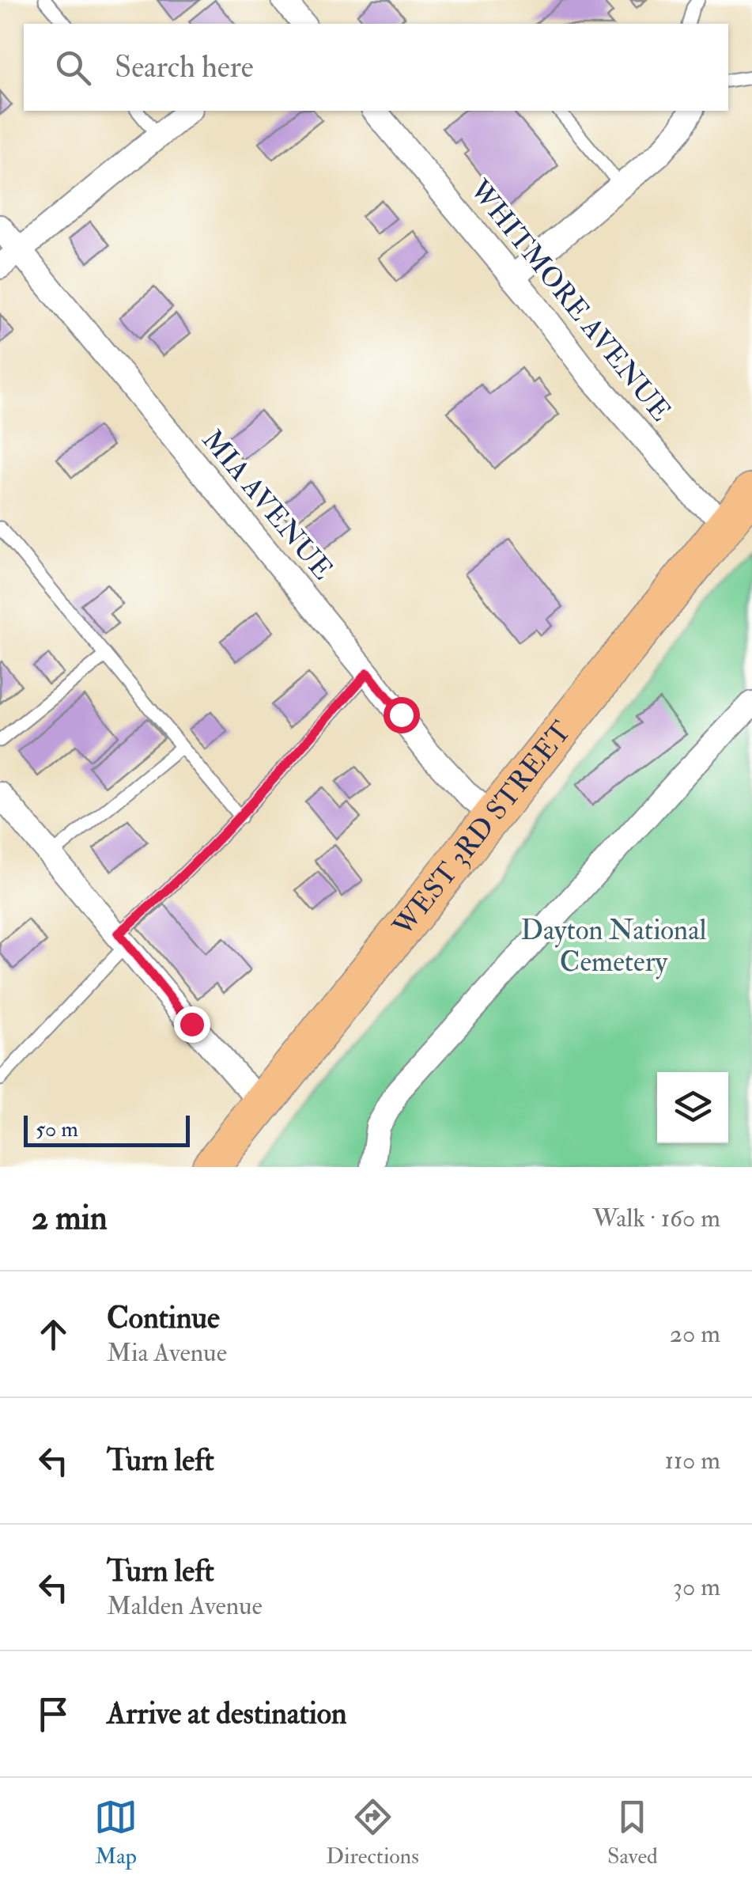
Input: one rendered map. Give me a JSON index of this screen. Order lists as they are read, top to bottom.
{
  "streets": {
    "main road": ["WEST 3RD STREET"],
    "street": ["WHITMORE AVENUE", "MIA AVENUE"]
  },
  "crossings": [
    ["WHITMORE AVENUE", "WEST 3RD STREET"],
    ["MIA AVENUE", "WEST 3RD STREET"]
  ],
  "parks": ["Dayton National Cemetery"],
  "scale_bar": "50 m",
  "page": {
    "search": "Search here",
    "scale": "50 m",
    "heading": ["2 min", "Walk · 160 m"],
    "list": [
      ["Continue", "Mia Avenue", "20 m"],
      ["Turn left", "110 m"],
      ["Turn left", "Malden Avenue", "30 m"],
      "Arrive at destination"
    ],
    "nav": ["Map", "Directions", "Saved"]
  }
}
